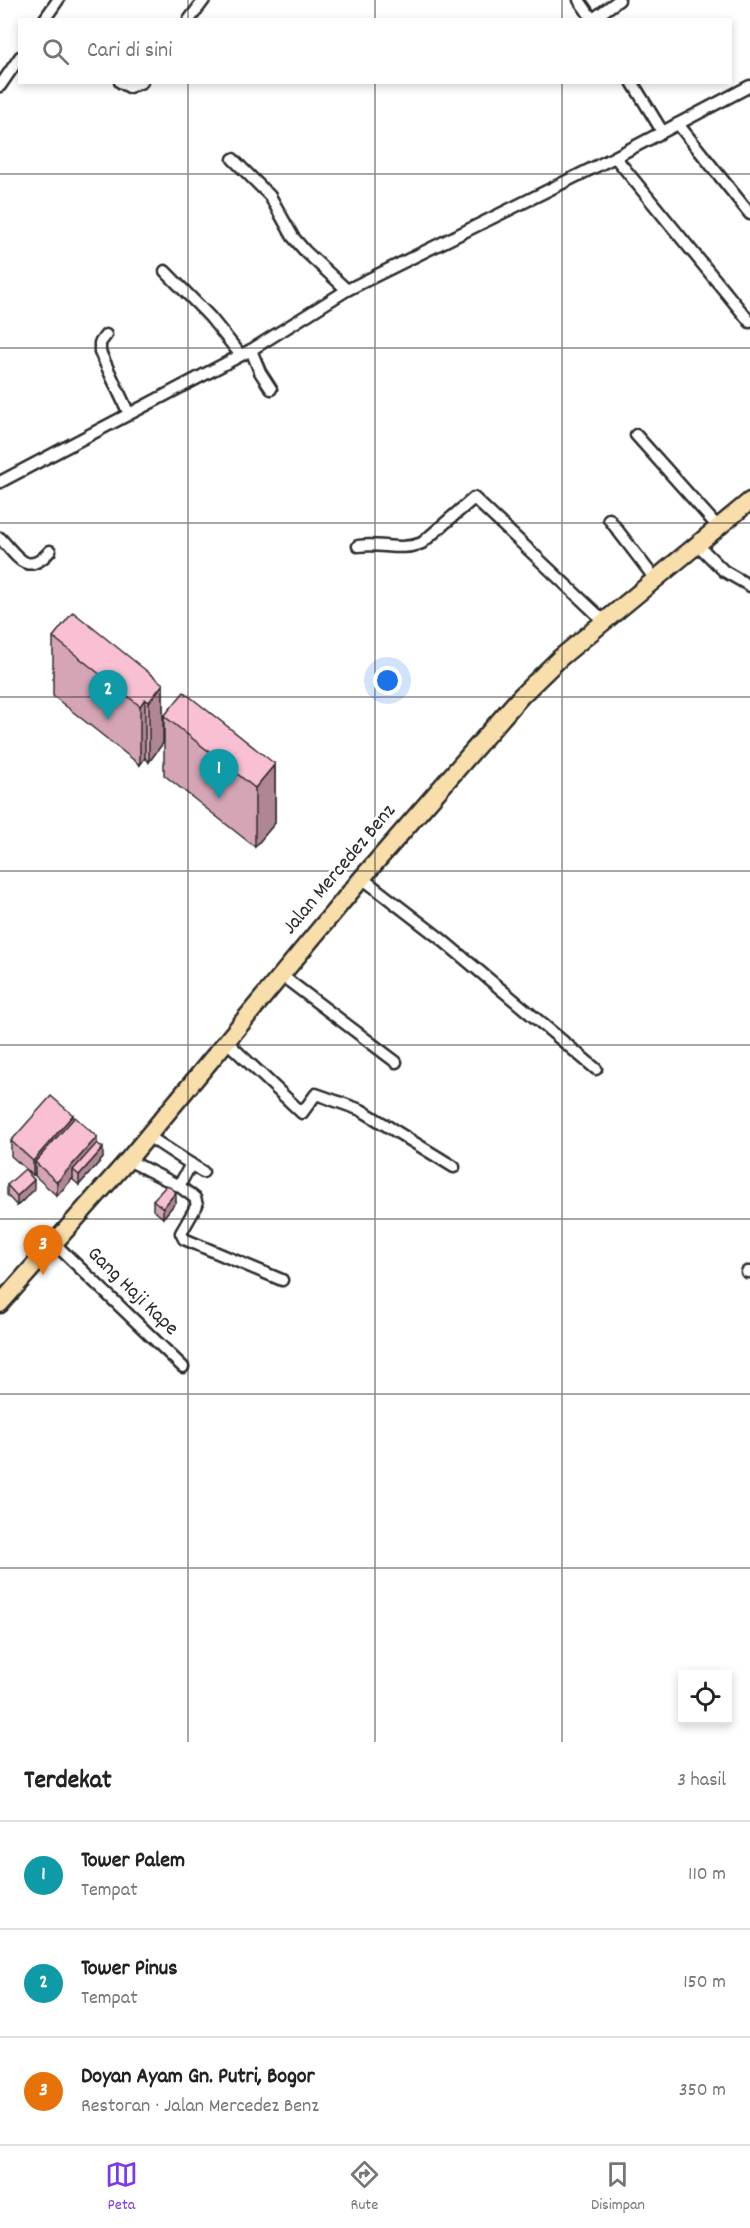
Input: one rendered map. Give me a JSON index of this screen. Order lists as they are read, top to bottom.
{
  "streets": {
    "main road": ["Jalan Mercedez Benz"],
    "street": ["Gang Haji Kape"]
  },
  "crossings": [
    ["Jalan Mercedez Benz", "Gang Haji Kape"]
  ],
  "page": {
    "search": "Cari di sini",
    "pins": ["2", "1", "3"],
    "heading": ["Terdekat", "3 hasil"],
    "list": [
      {
        "mark": "1",
        "name": "Tower Palem",
        "note": "Tempat",
        "value": "110 m"
      },
      {
        "mark": "2",
        "name": "Tower Pinus",
        "note": "Tempat",
        "value": "150 m"
      },
      {
        "mark": "3",
        "name": "Doyan Ayam Gn. Putri, Bogor",
        "note": "Restoran · Jalan Mercedez Benz",
        "value": "350 m"
      }
    ],
    "nav": ["Peta", "Rute", "Disimpan"]
  }
}
